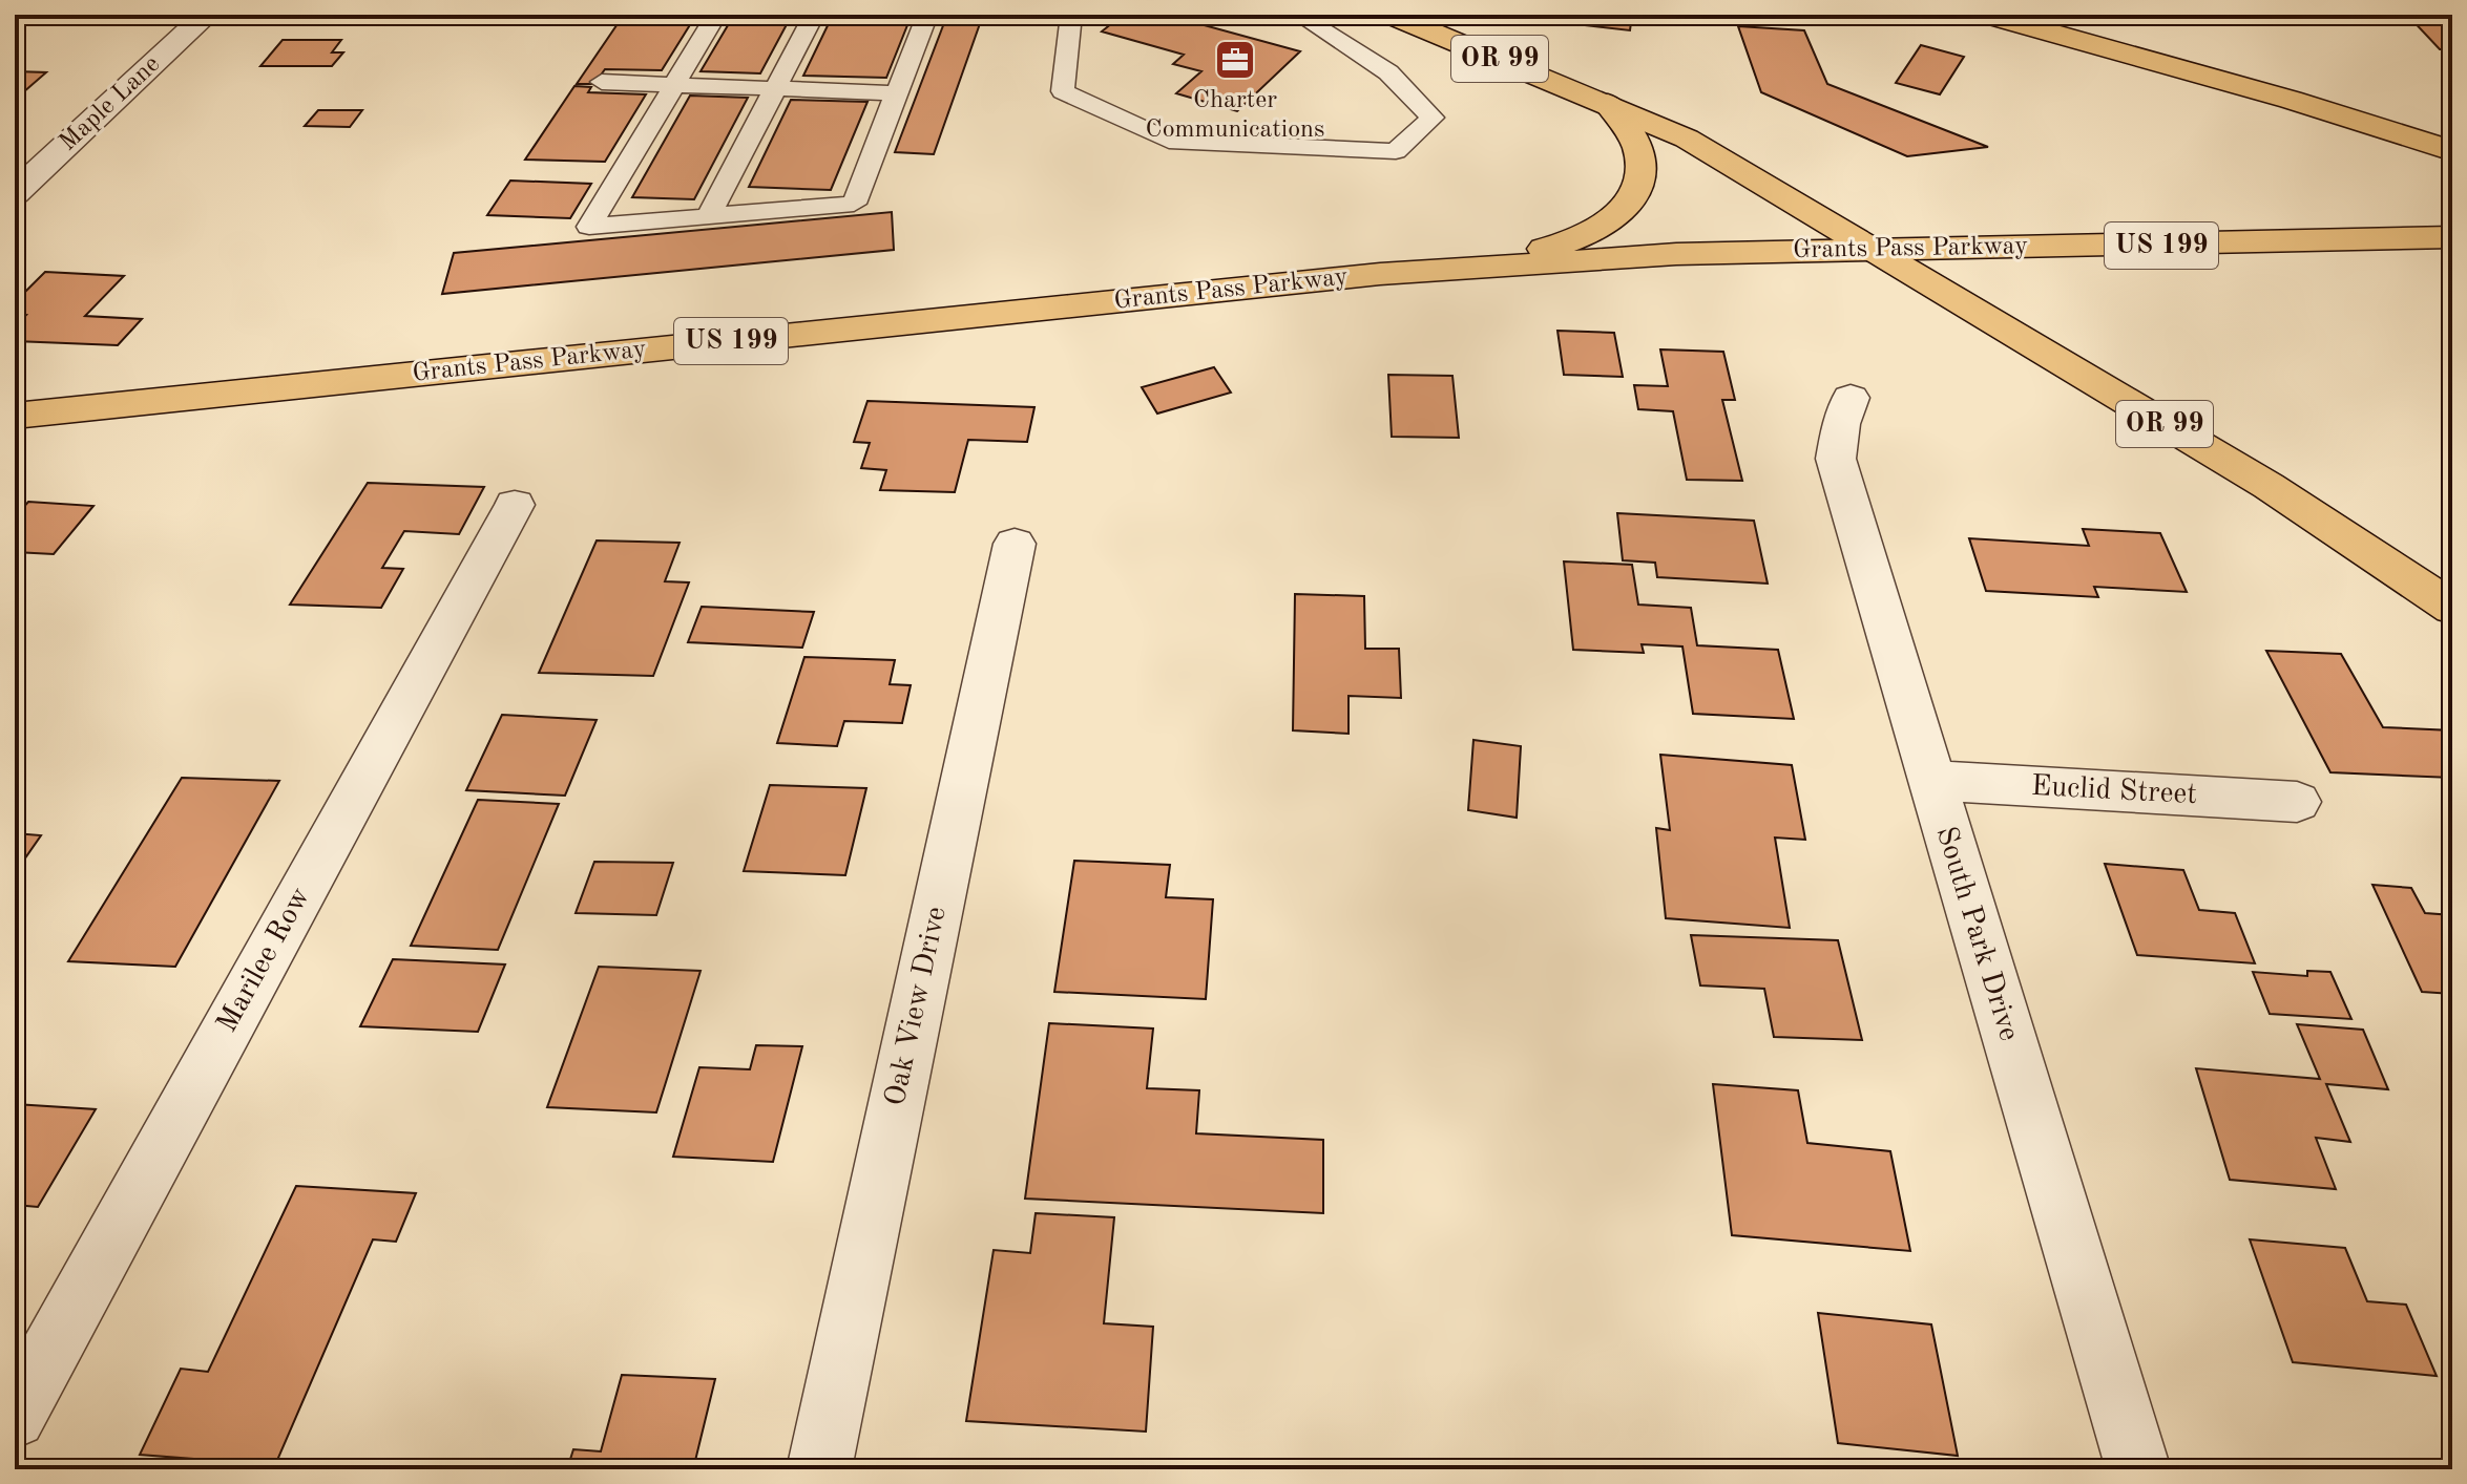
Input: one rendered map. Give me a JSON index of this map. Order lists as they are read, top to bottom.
{
  "streets": {
    "main road": ["OR 99", "US 199", "Grants Pass Parkway"],
    "street": [
      "Maple Lane",
      "Euclid Street",
      "South Park Drive",
      "Marilee Row",
      "Oak View Drive"
    ]
  },
  "crossings": [
    ["OR 99", "Grants Pass Parkway"],
    ["Euclid Street", "South Park Drive"]
  ],
  "places": {
    "office": ["Charter Communications"]
  }
}
